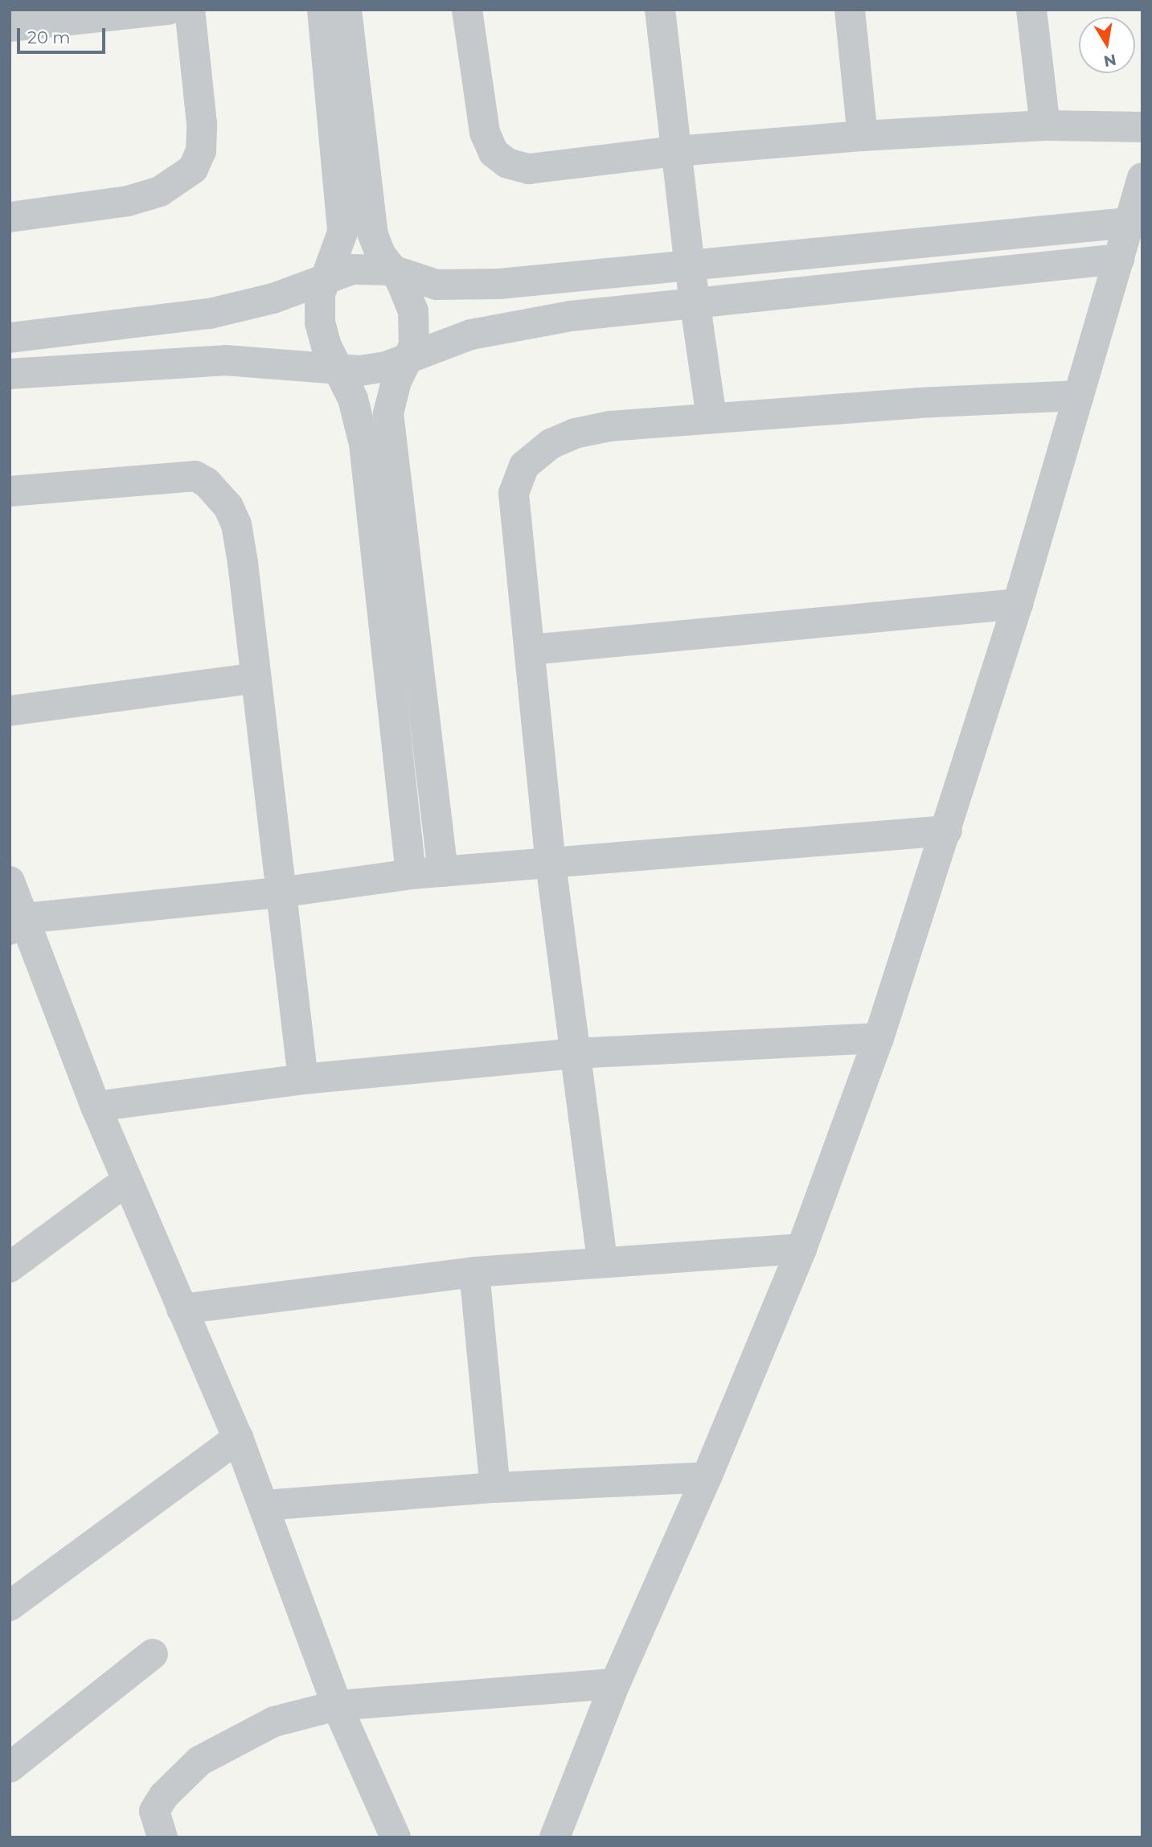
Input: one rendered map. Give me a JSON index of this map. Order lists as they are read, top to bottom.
{
  "scale_bar": "20 m",
  "north": "bottom"
}
